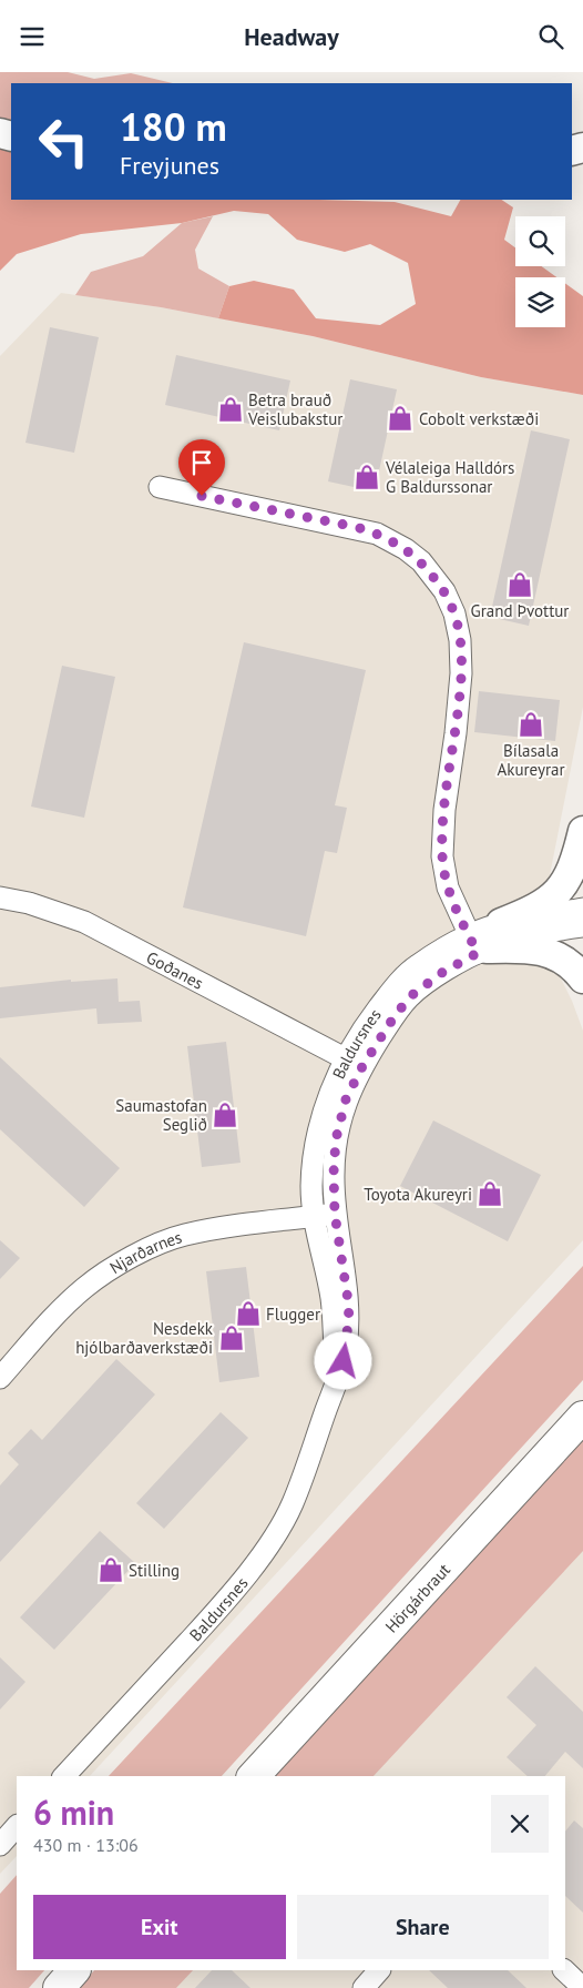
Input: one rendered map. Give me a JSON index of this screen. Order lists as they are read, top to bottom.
{
  "streets": {
    "highway": ["Hörgárbraut"],
    "street": ["Goðanes", "Baldursnes", "Njarðarnes"]
  },
  "crossings": [
    ["Goðanes", "Baldursnes"],
    ["Baldursnes", "Njarðarnes"]
  ],
  "places": {
    "shop": [
      "Betra brauð Veislubakstur",
      "Cobolt verkstæði",
      "Vélaleiga Halldórs G Baldurssonar",
      "Grand Þvottur",
      "Bílasala Akureyrar",
      "Saumastofan Seglið",
      "Toyota Akureyri",
      "Flugger",
      "Nesdekk hjólbarðaverkstæði",
      "Stilling"
    ]
  },
  "page": {
    "header": "Headway",
    "turn": ["180 m", "Freyjunes"],
    "heading": ["6 min", "430 m · 13:06"],
    "buttons": ["Exit", "Share"]
  }
}
